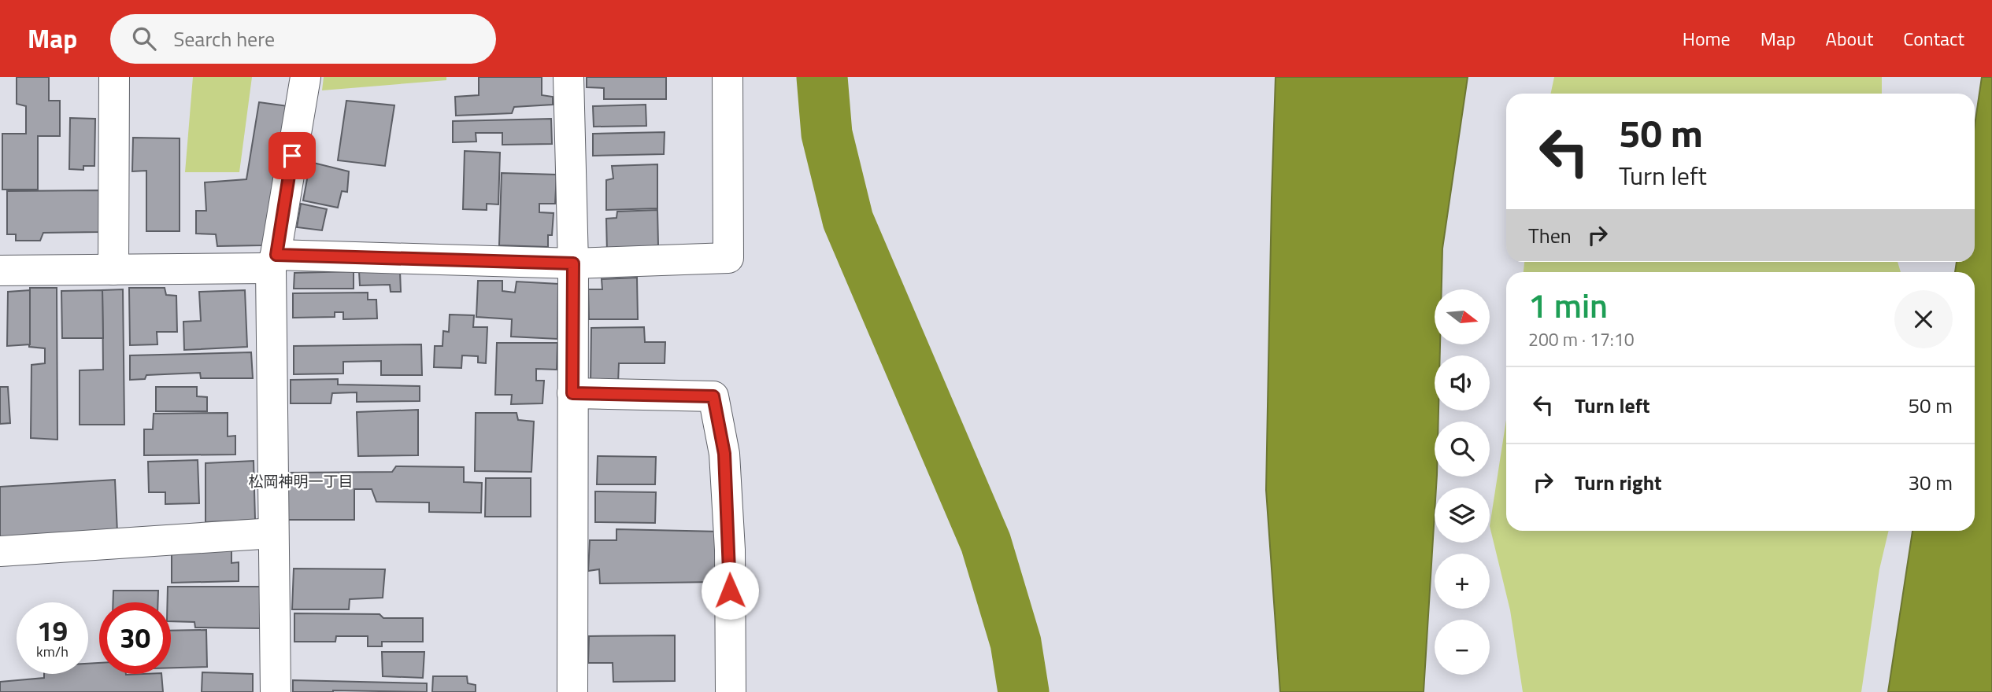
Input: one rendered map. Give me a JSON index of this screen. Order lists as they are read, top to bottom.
{
  "districts": ["松岡神明一丁目"],
  "north": "right",
  "page": {
    "header": "Map",
    "search": "Search here",
    "nav": [
      "Home",
      "Map",
      "About",
      "Contact"
    ],
    "turn": ["50 m", "Turn left"],
    "then": "Then",
    "heading": ["1 min", "200 m · 17:10"],
    "map_buttons": ["+", "−"],
    "list": [
      {
        "name": "Turn left",
        "value": "50 m"
      },
      {
        "name": "Turn right",
        "value": "30 m"
      }
    ],
    "speed": "19 km/h",
    "limit": "30"
  }
}
